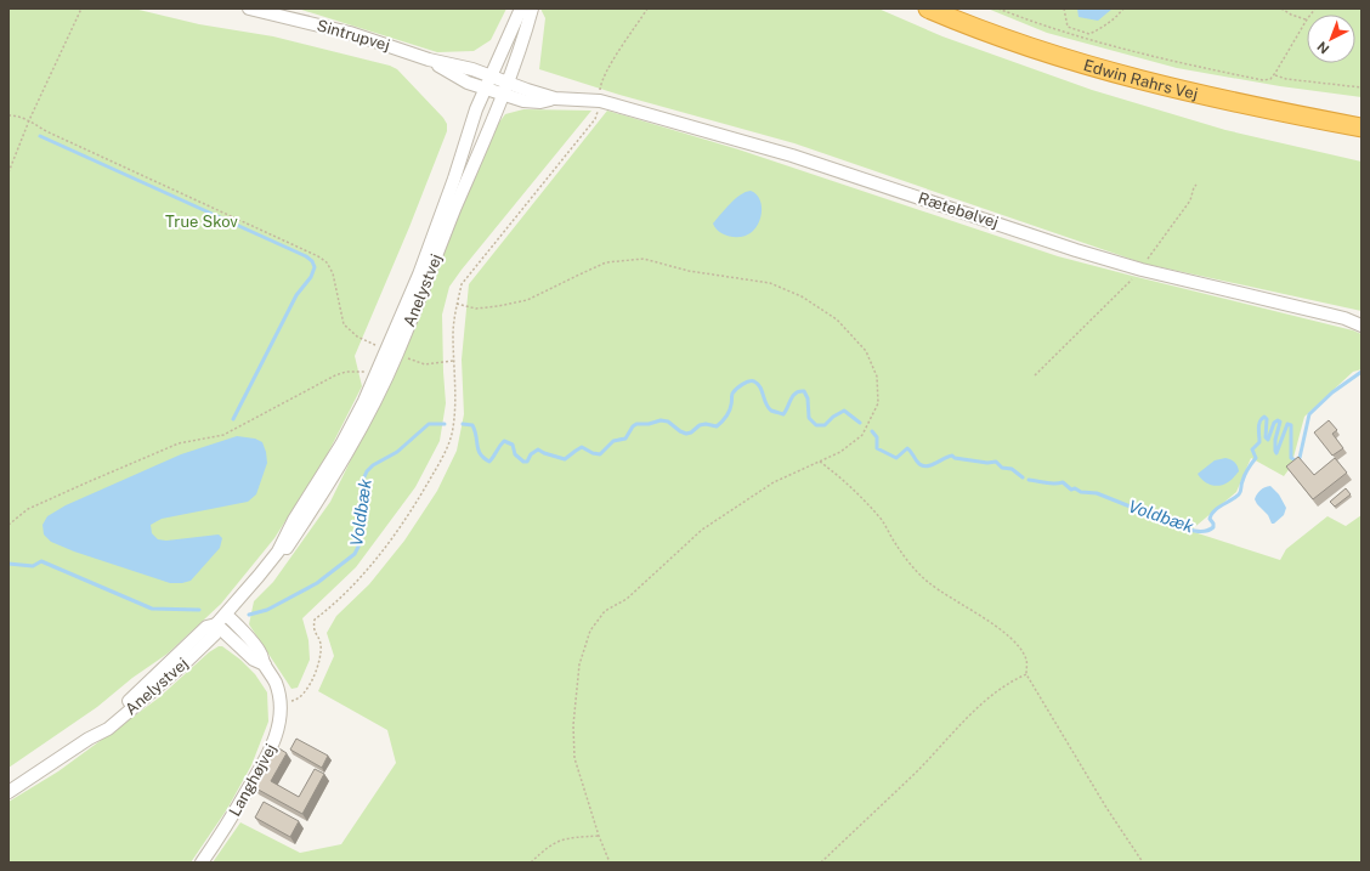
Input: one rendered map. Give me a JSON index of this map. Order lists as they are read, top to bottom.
{
  "streets": {
    "highway": ["Edwin Rahrs Vej"],
    "street": [
      "Sintrupvej",
      "Rætebølvej",
      "Anelystvej",
      "Langhøjvej"
    ]
  },
  "crossings": [
    ["Sintrupvej", "Rætebølvej"],
    ["Sintrupvej", "Anelystvej"],
    ["Rætebølvej", "Anelystvej"],
    ["Anelystvej", "Langhøjvej"]
  ],
  "water": ["Voldbæk"],
  "parks": ["True Skov"],
  "north": "bottom left"
}
